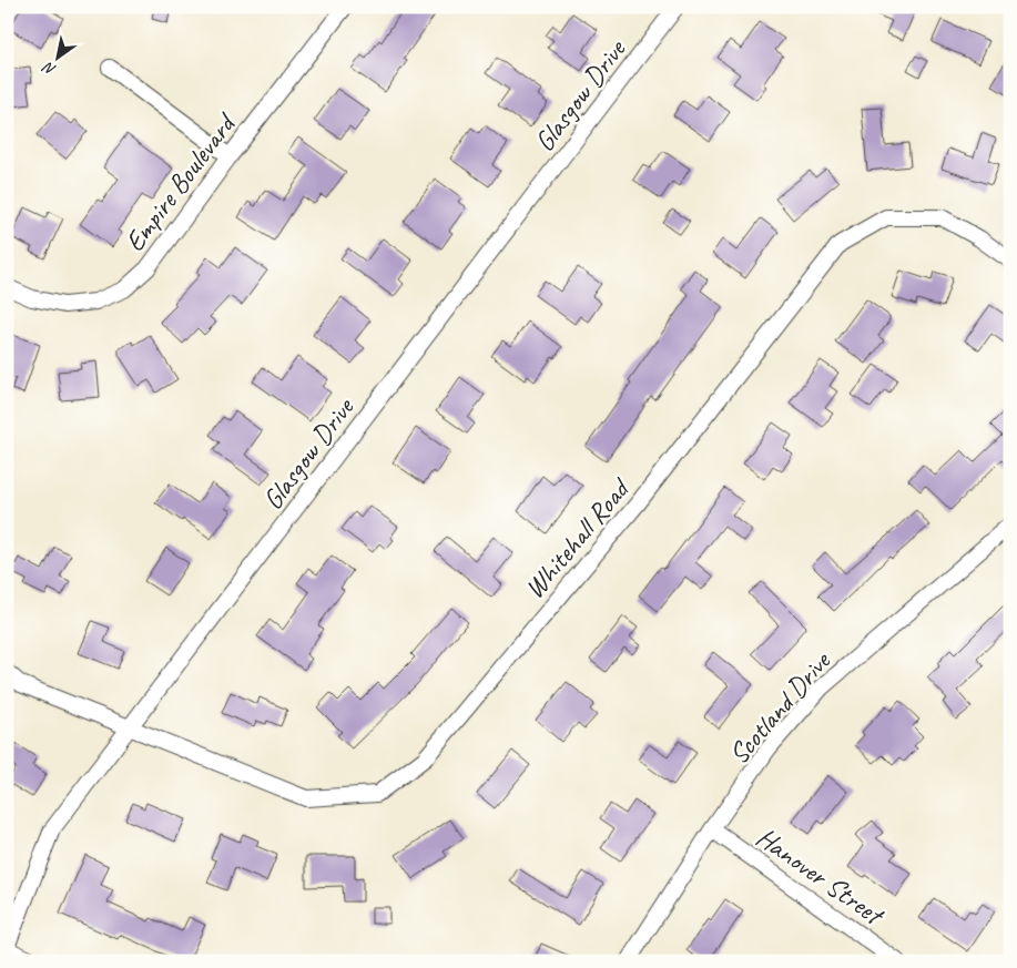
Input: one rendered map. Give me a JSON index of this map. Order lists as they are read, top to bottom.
{
  "streets": {
    "street": [
      "Glasgow Drive",
      "Empire Boulevard",
      "Whitehall Road",
      "Scotland Drive",
      "Hanover Street"
    ]
  },
  "crossings": [
    ["Glasgow Drive", "Whitehall Road"],
    ["Scotland Drive", "Hanover Street"]
  ],
  "north": "bottom left"
}
